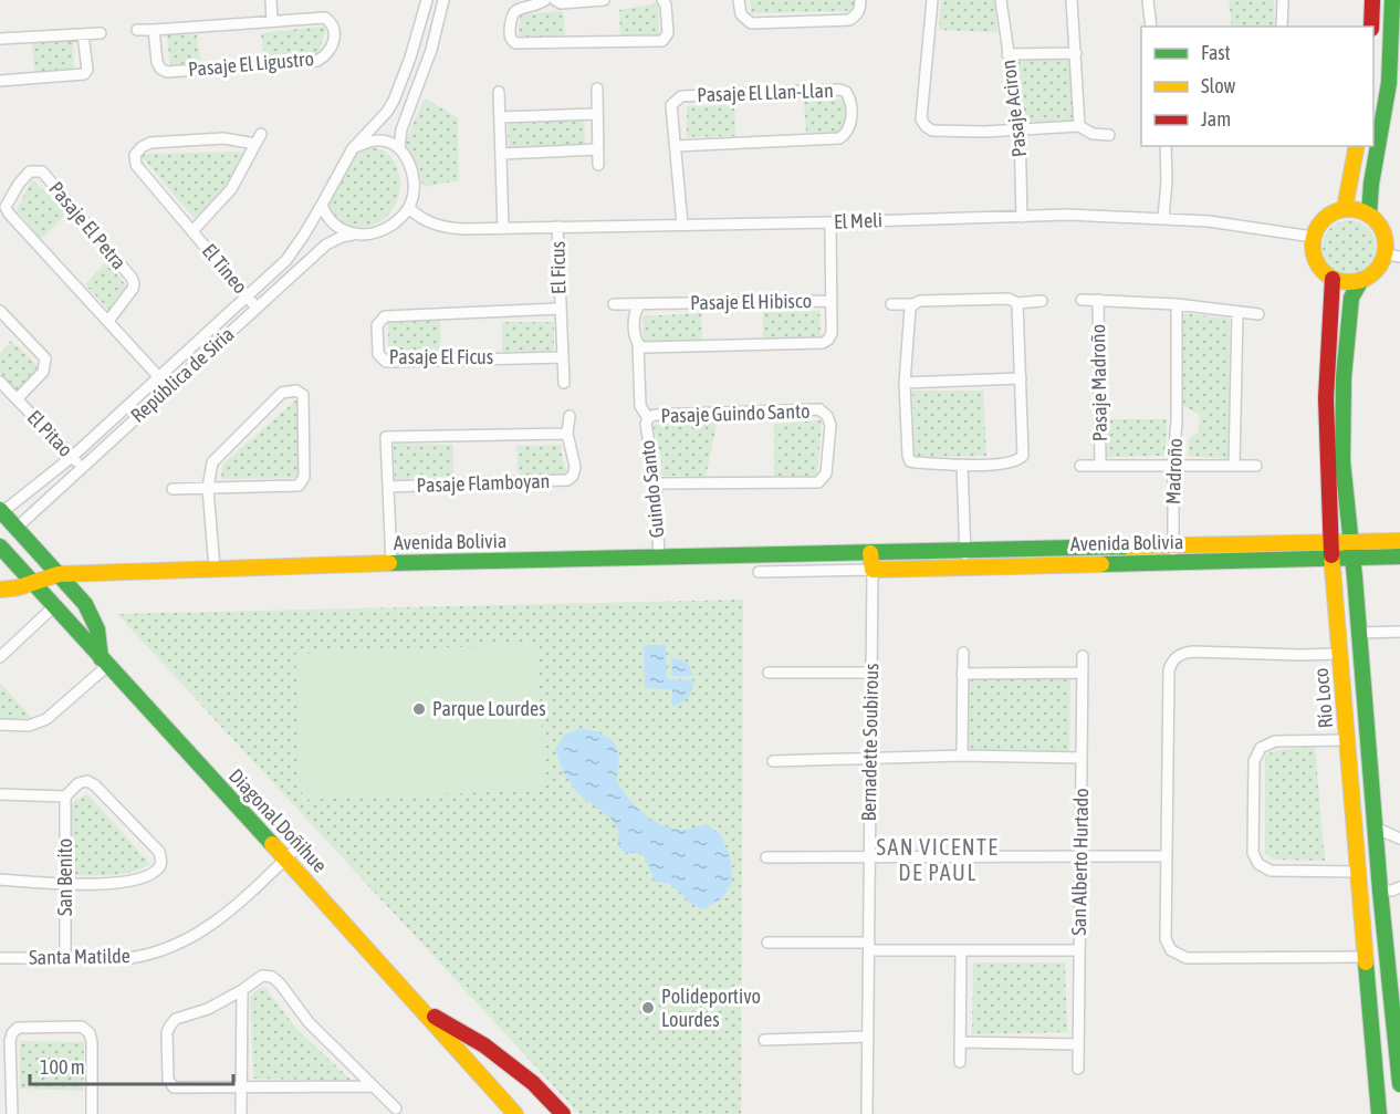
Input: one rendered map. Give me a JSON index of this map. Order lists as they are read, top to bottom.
{
  "streets": {
    "street": [
      "Pasaje El Ligustro",
      "Pasaje El Llan-Llan",
      "Pasaje Aciron",
      "El Meli",
      "Pasaje El Petra",
      "El Ficus",
      "El Tineo",
      "Pasaje El Hibisco",
      "Pasaje El Ficus",
      "República de Siria",
      "Pasaje Madroño",
      "Pasaje Guindo Santo",
      "El Pitao",
      "Madroño",
      "Pasaje Flamboyan",
      "Guindo Santo",
      "Avenida Bolivia",
      "Río Loco",
      "Bernadette Soubirous",
      "Diagonal Doñihue",
      "San Alberto Hurtado",
      "San Benito",
      "Santa Matilde"
    ]
  },
  "crossings": [
    ["Pasaje Aciron", "El Meli"],
    ["El Meli", "El Ficus"],
    ["El Meli", "República de Siria"],
    ["El Meli", "Río Loco"],
    ["El Ficus", "Pasaje El Ficus"],
    ["El Tineo", "República de Siria"],
    ["Pasaje El Hibisco", "Guindo Santo"],
    ["República de Siria", "El Pitao"],
    ["Pasaje Madroño", "Madroño"],
    ["Pasaje Guindo Santo", "Guindo Santo"],
    ["Madroño", "Avenida Bolivia"],
    ["Guindo Santo", "Avenida Bolivia"],
    ["Avenida Bolivia", "Río Loco"],
    ["Avenida Bolivia", "Bernadette Soubirous"],
    ["Avenida Bolivia", "Diagonal Doñihue"],
    ["Diagonal Doñihue", "Santa Matilde"],
    ["San Benito", "Santa Matilde"]
  ],
  "districts": ["SAN VICENTE DE PAUL"],
  "places": ["Parque Lourdes", "Polideportivo Lourdes"],
  "legend": ["Fast", "Slow", "Jam"],
  "scale_bar": "100 m"
}
